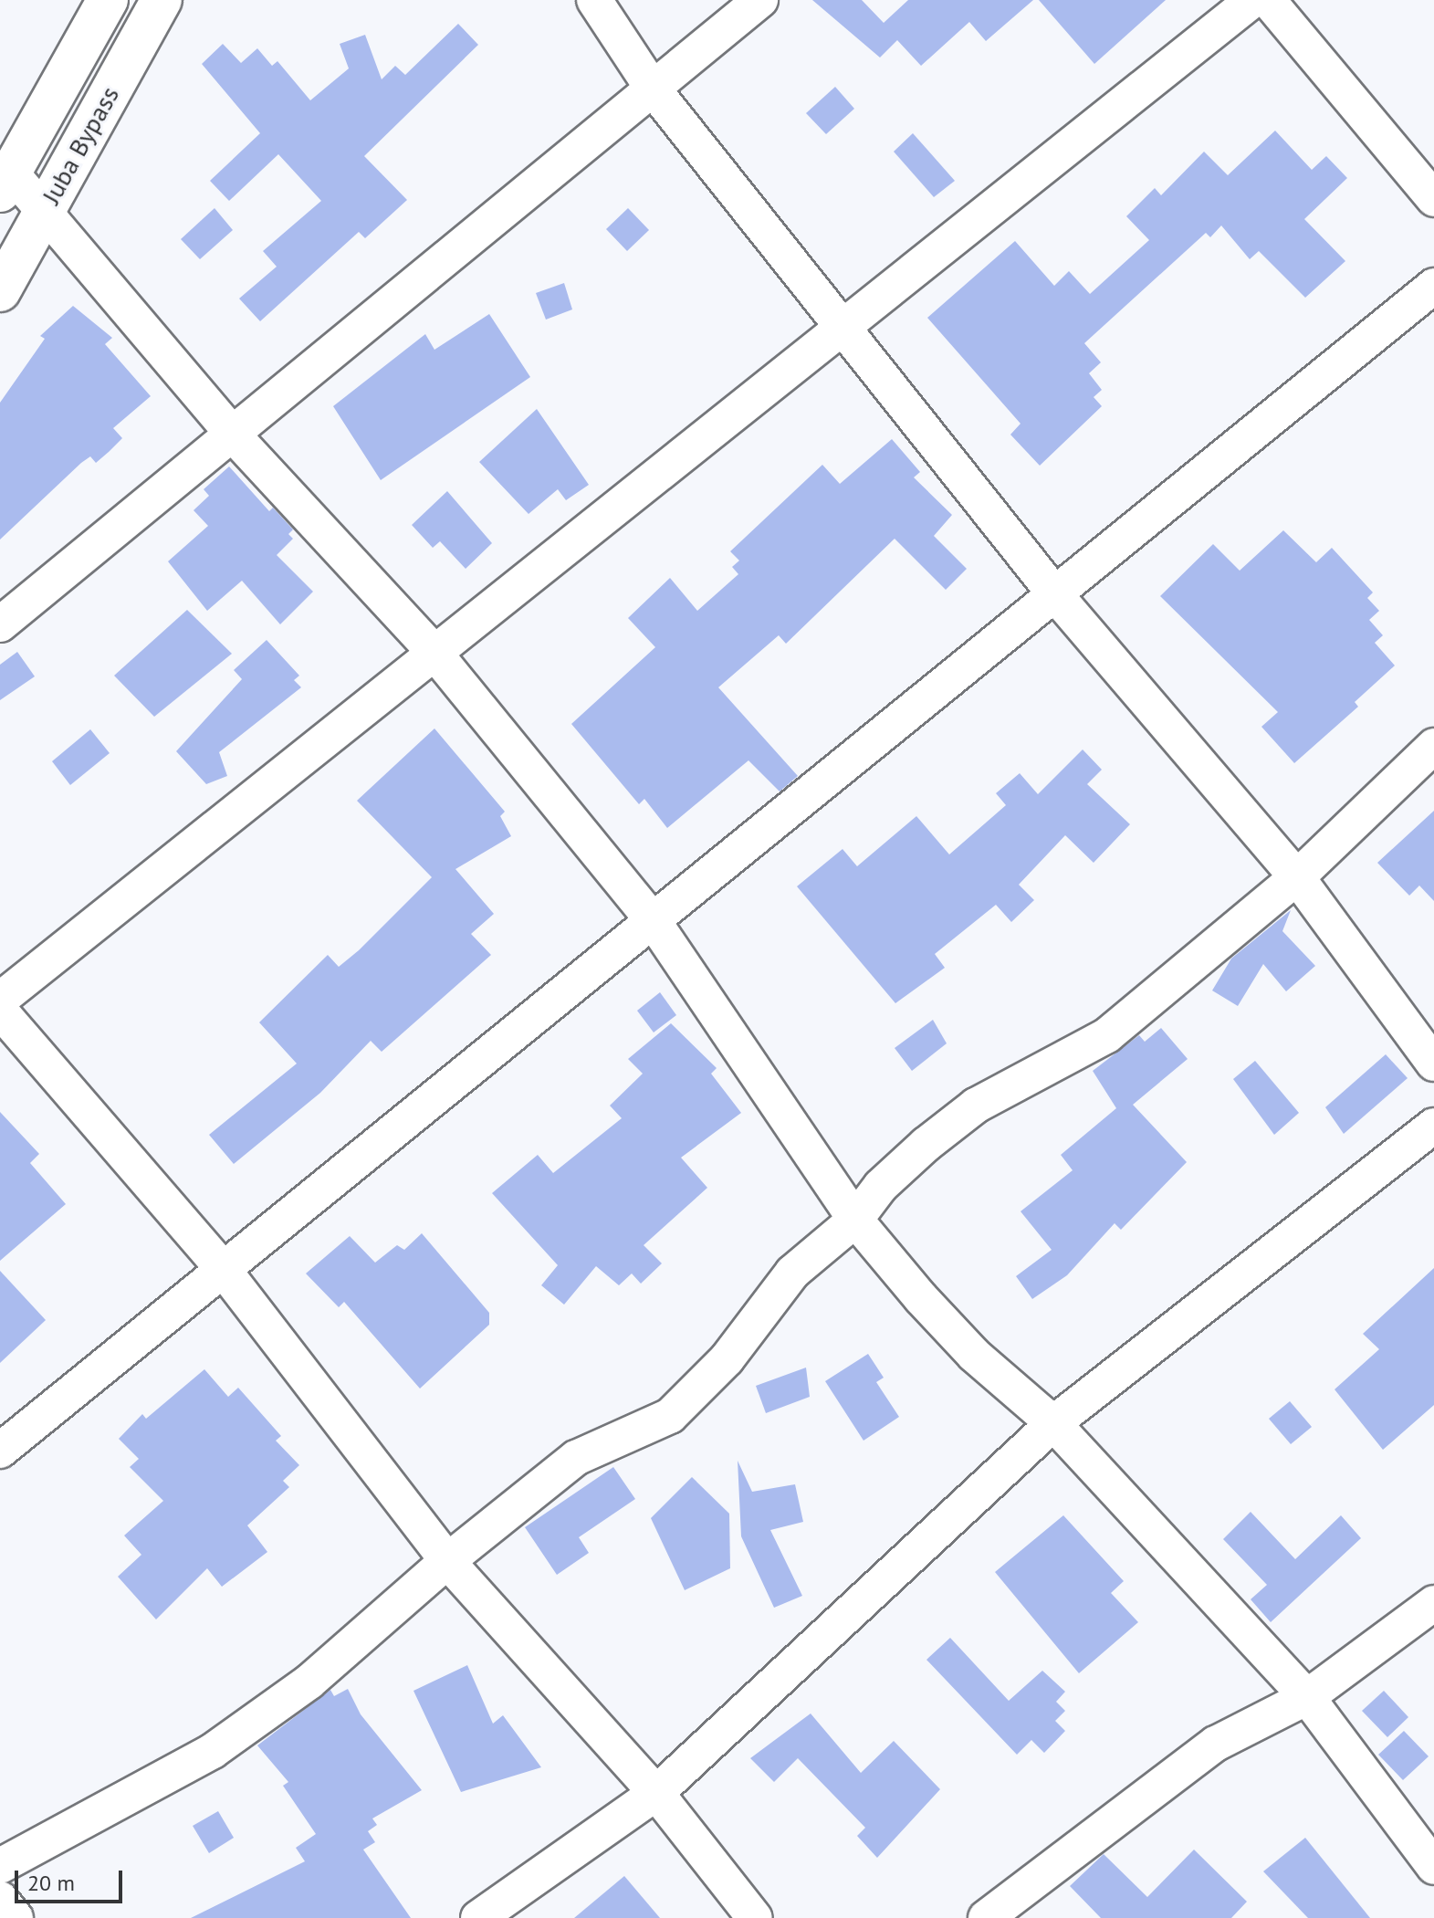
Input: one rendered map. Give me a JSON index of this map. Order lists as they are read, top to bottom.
{
  "streets": {
    "main road": ["Juba Bypass"]
  },
  "scale_bar": "20 m"
}
